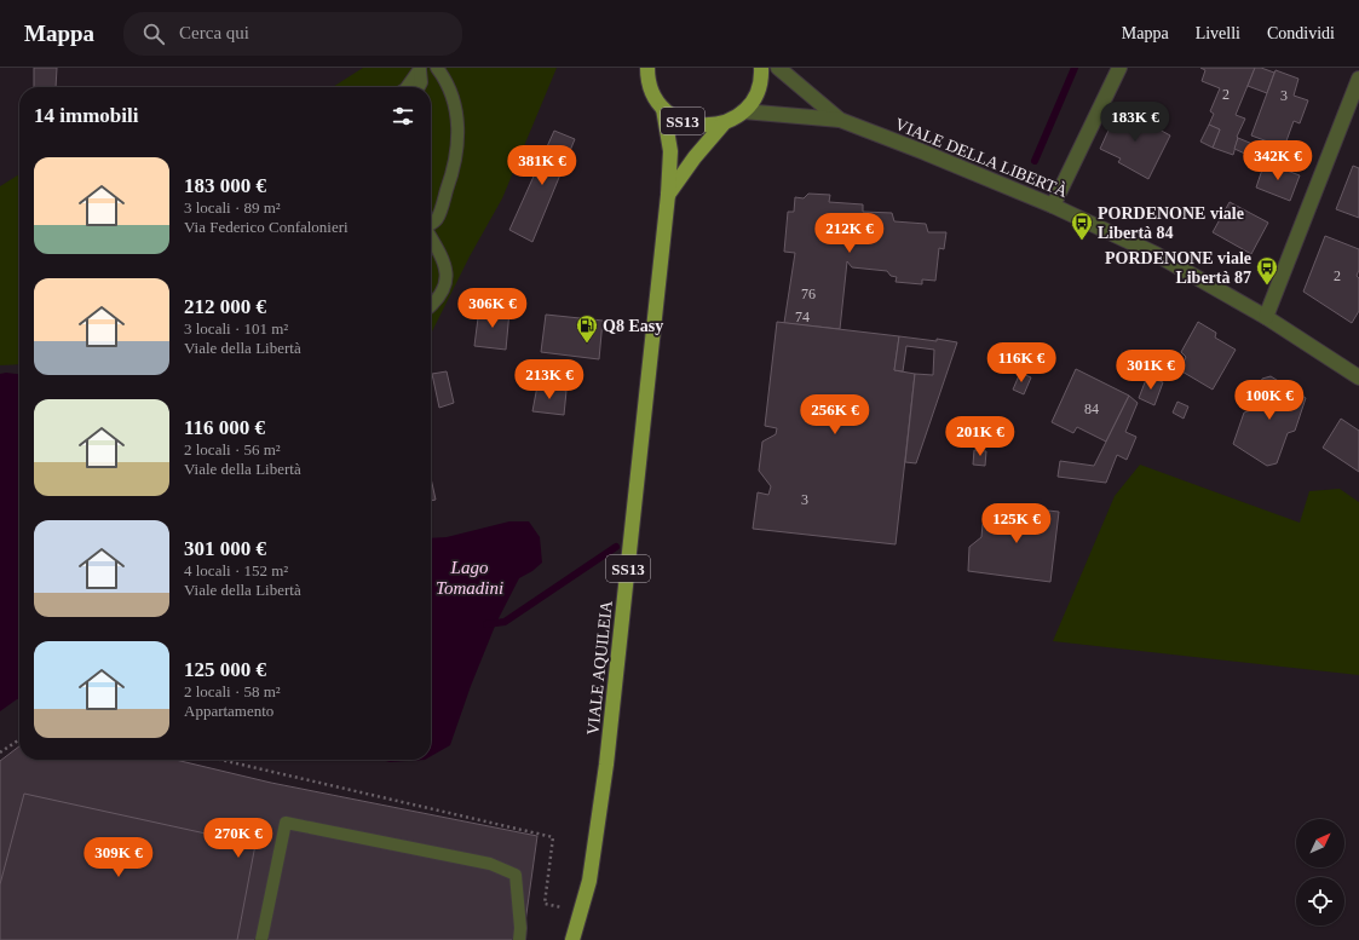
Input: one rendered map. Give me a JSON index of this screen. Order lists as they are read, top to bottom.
{
  "streets": {
    "main road": ["SS13", "VIALE AQUILEIA"],
    "street": ["VIALE DELLA LIBERTÀ"]
  },
  "crossings": [
    ["VIALE DELLA LIBERTÀ", "VIALE AQUILEIA"]
  ],
  "water": ["Lago Tomadini"],
  "places": {
    "bus stop": ["PORDENONE viale Libertà 84", "PORDENONE viale Libertà 87"],
    "fuel station": ["Q8 Easy"]
  },
  "house_numbers": [
    "2",
    "3",
    "2",
    "76",
    "74",
    "84",
    "3"
  ],
  "north": "top right",
  "page": {
    "header": "Mappa",
    "search": "Cerca qui",
    "nav": ["Mappa", "Livelli", "Condividi"],
    "heading": "14 immobili",
    "price": [
      "183K €",
      "342K €",
      "381K €",
      "212K €",
      "306K €",
      "116K €",
      "301K €",
      "213K €",
      "100K €",
      "256K €",
      "201K €",
      "125K €",
      "270K €",
      "309K €"
    ],
    "list": [
      {
        "name": "183 000 €",
        "note": "3 locali · 89 m² · Via Federico Confalonieri"
      },
      {
        "name": "212 000 €",
        "note": "3 locali · 101 m² · Viale della Libertà"
      },
      {
        "name": "116 000 €",
        "note": "2 locali · 56 m² · Viale della Libertà"
      },
      {
        "name": "301 000 €",
        "note": "4 locali · 152 m² · Viale della Libertà"
      },
      {
        "name": "125 000 €",
        "note": "2 locali · 58 m² · Appartamento"
      }
    ]
  }
}
